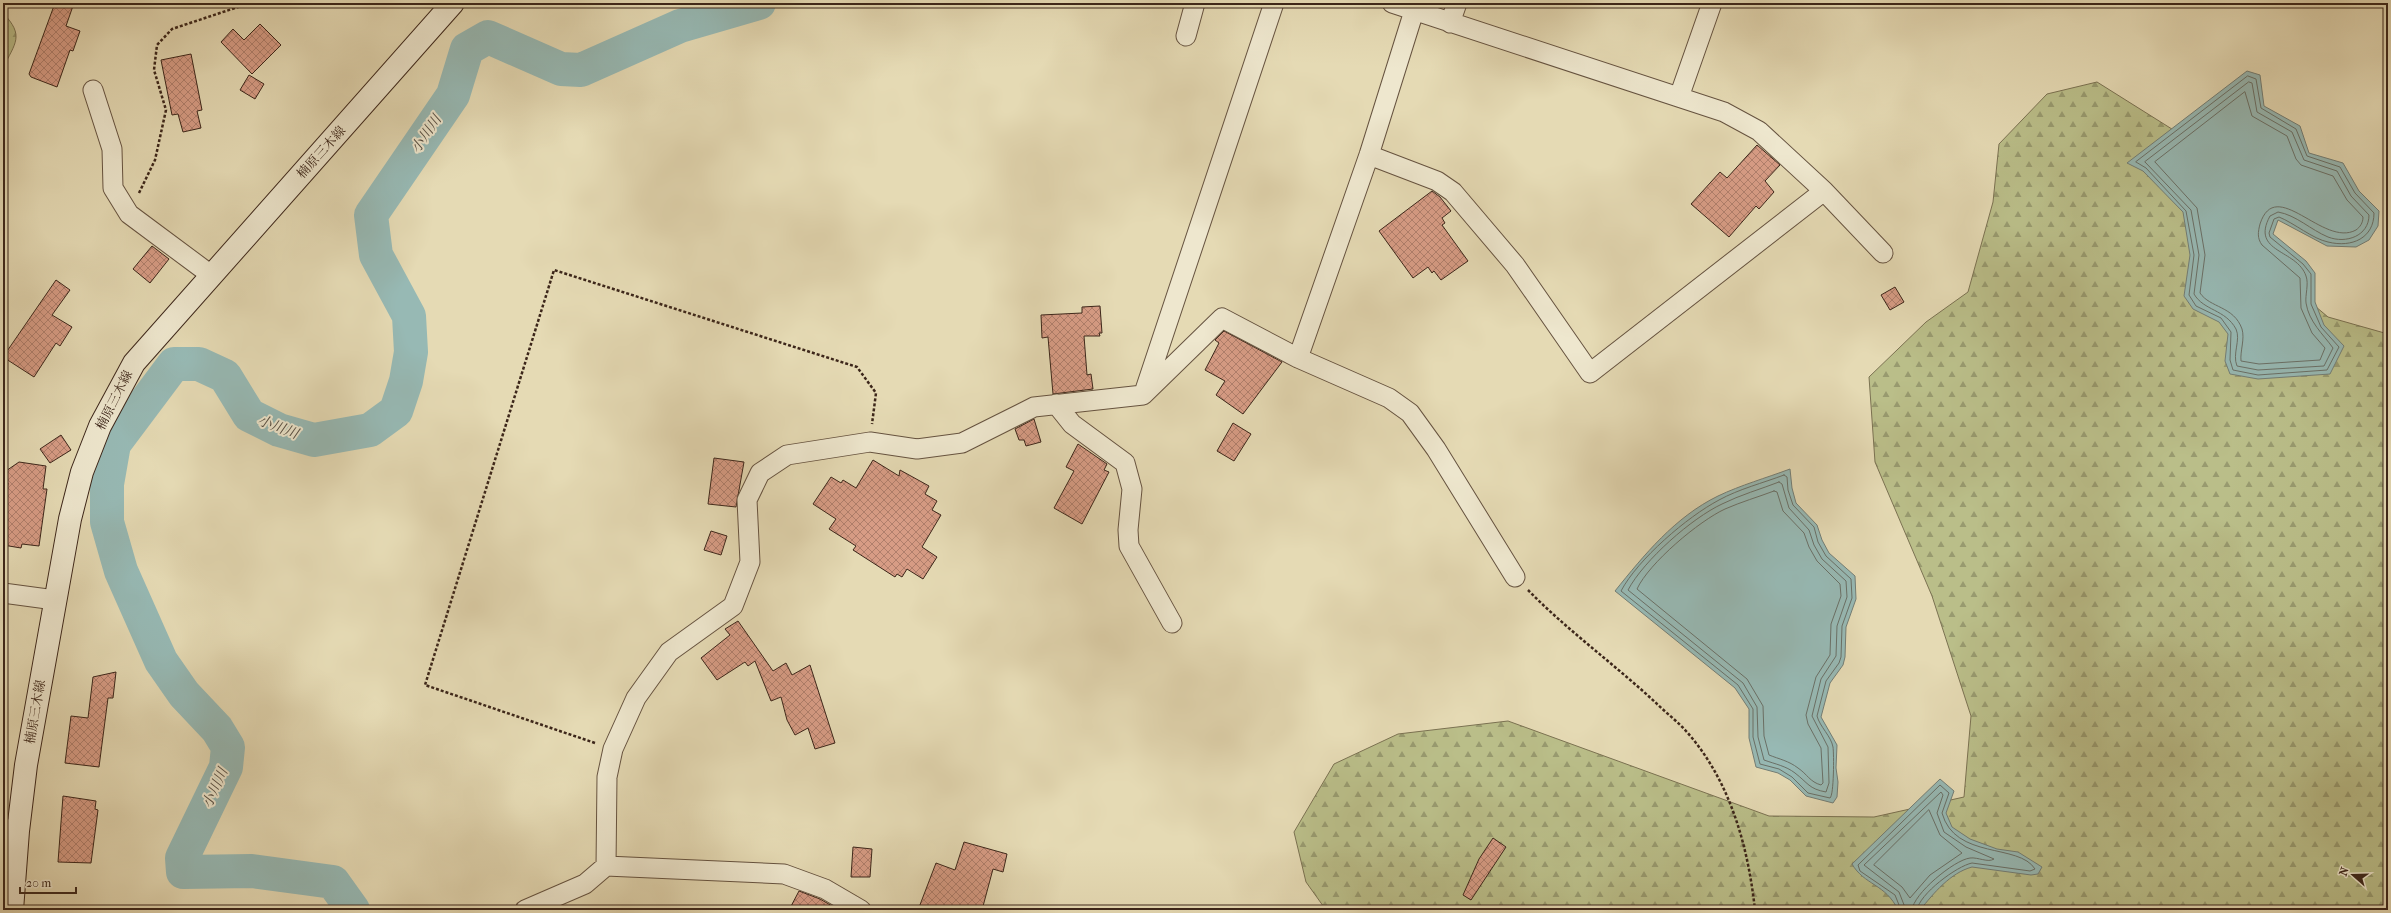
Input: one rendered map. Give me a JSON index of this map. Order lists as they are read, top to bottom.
{
  "streets": {
    "main road": ["楠原三木線"]
  },
  "water": ["小川川"],
  "scale_bar": "20 m",
  "north": "left"
}
